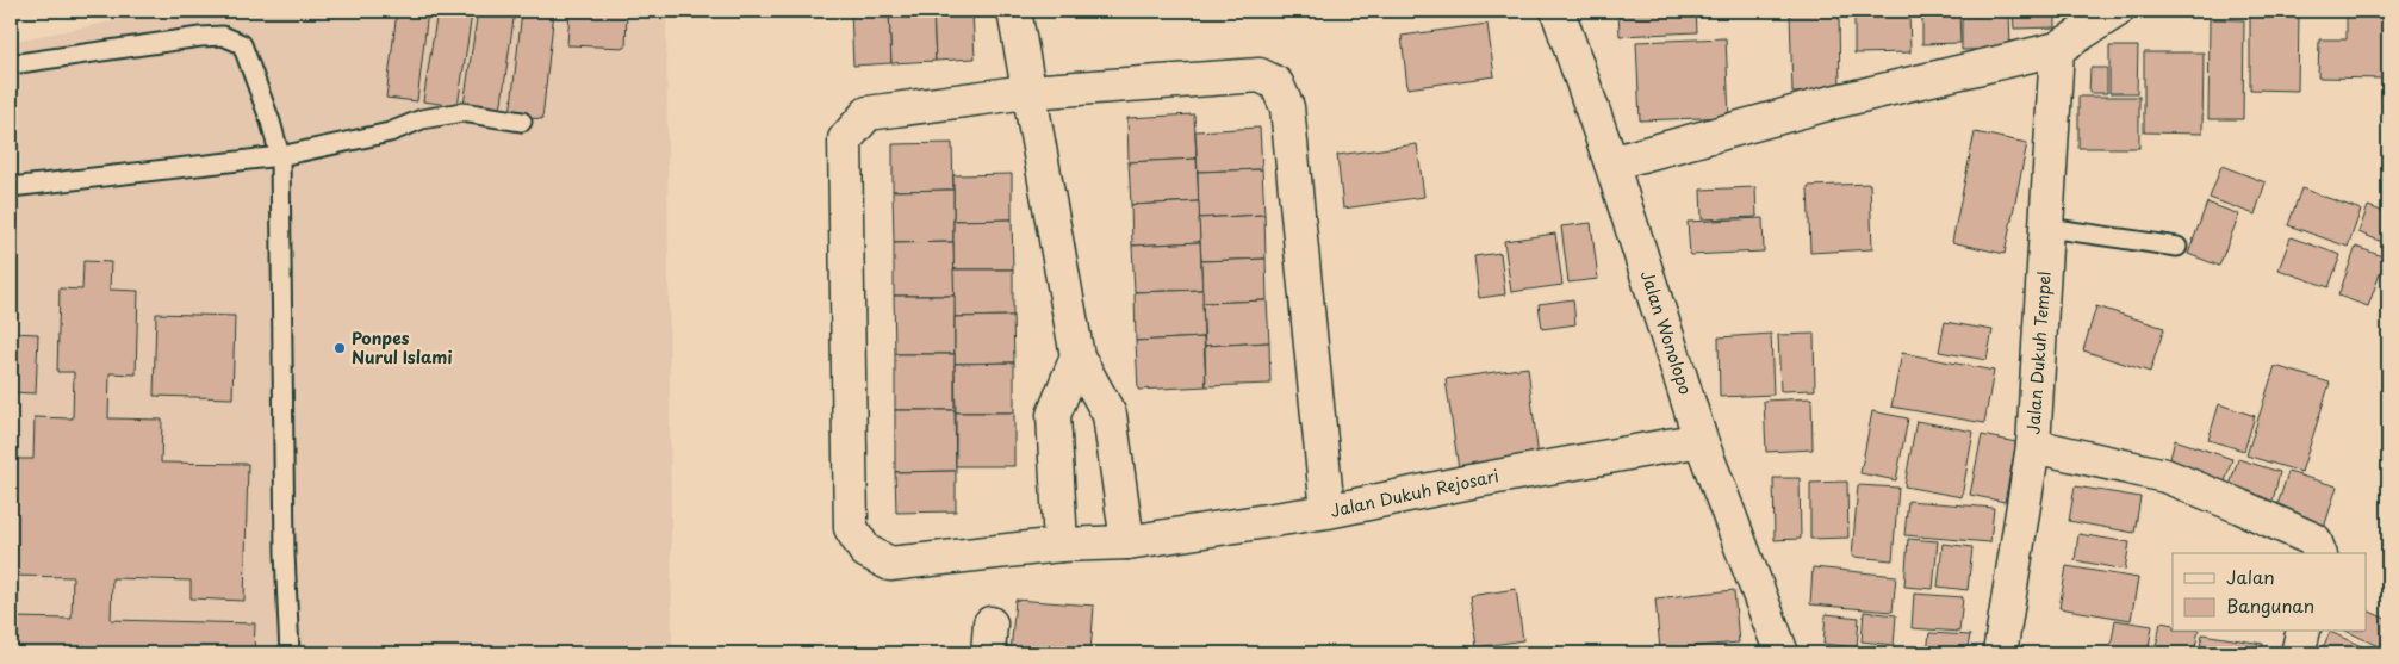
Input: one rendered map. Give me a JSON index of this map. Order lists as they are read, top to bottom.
{
  "streets": {
    "street": ["Jalan Wonolopo", "Jalan Dukuh Tempel", "Jalan Dukuh Rejosari"]
  },
  "crossings": [
    ["Jalan Wonolopo", "Jalan Dukuh Rejosari"]
  ],
  "places": ["Ponpes Nurul Islami"],
  "legend": ["Jalan", "Bangunan"]
}
